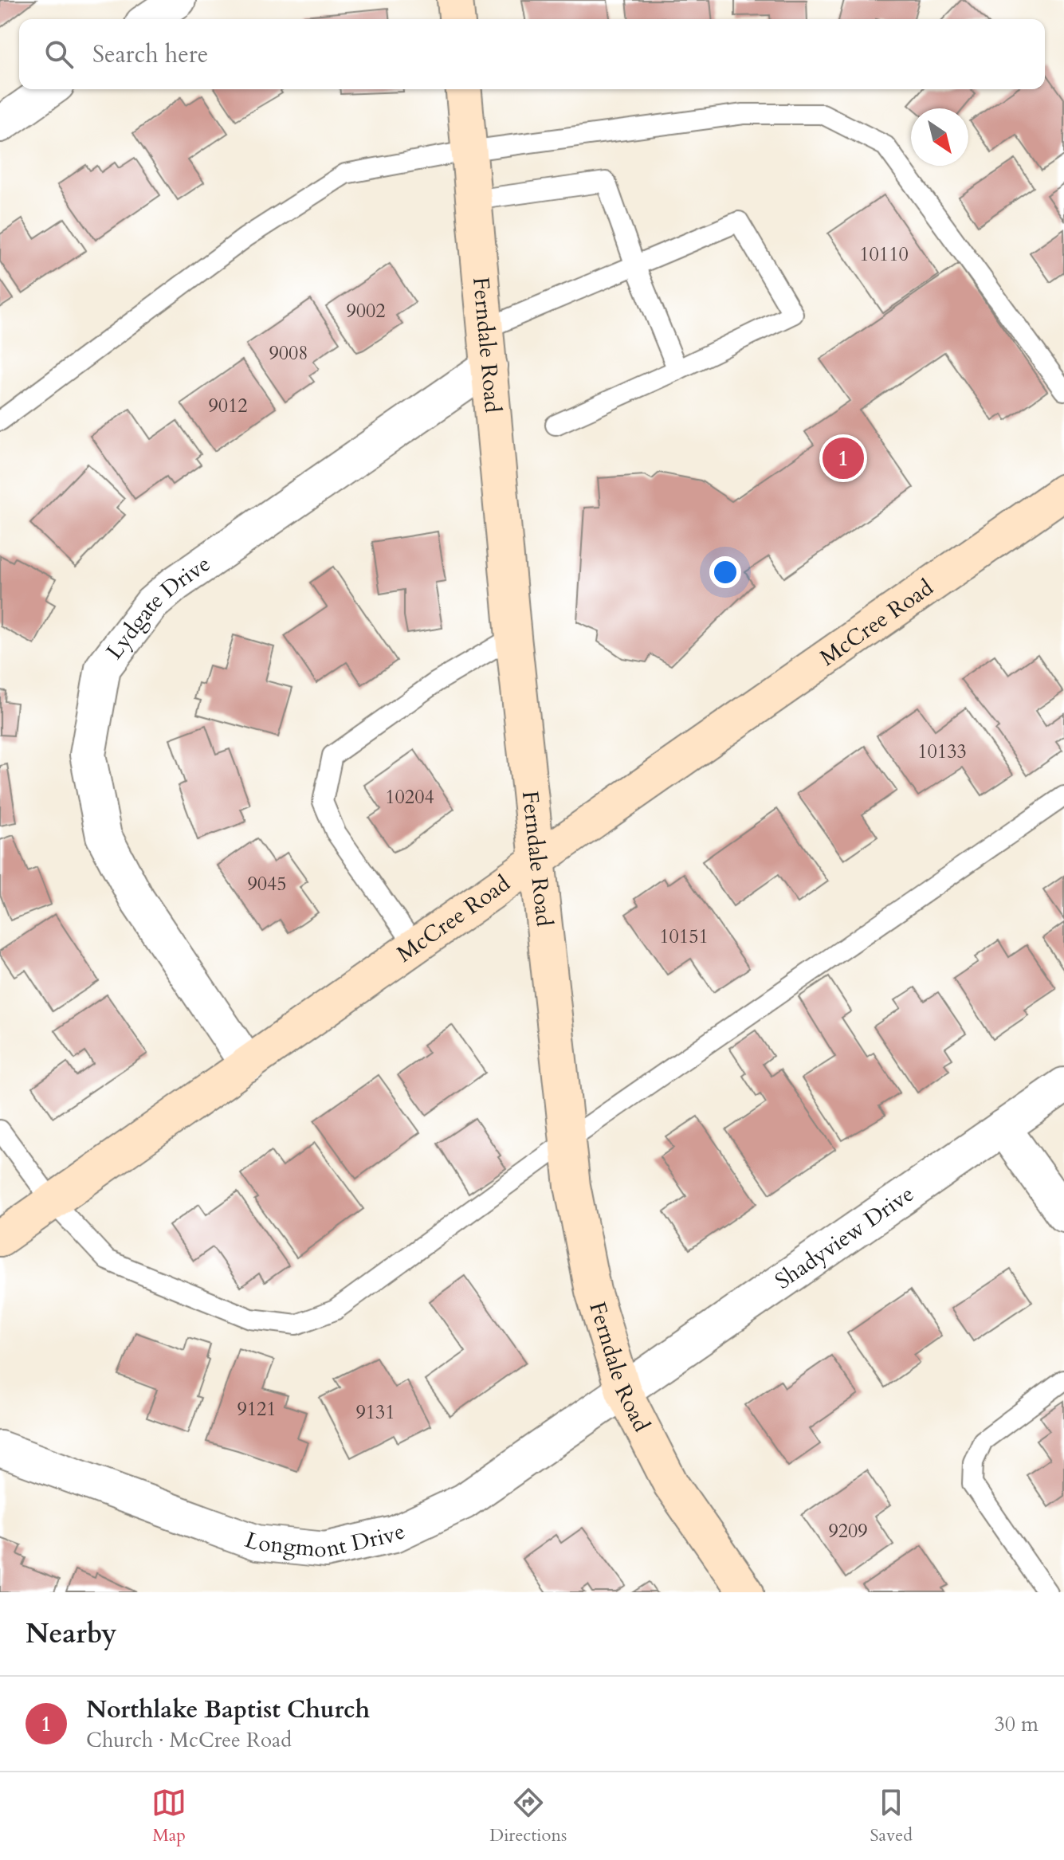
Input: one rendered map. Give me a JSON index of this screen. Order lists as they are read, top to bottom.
{
  "streets": {
    "street": [
      "Ferndale Road",
      "Lydgate Drive",
      "McCree Road",
      "Shadyview Drive",
      "Longmont Drive"
    ]
  },
  "crossings": [
    ["Ferndale Road", "Lydgate Drive"],
    ["Ferndale Road", "McCree Road"],
    ["Ferndale Road", "Shadyview Drive"],
    ["Ferndale Road", "Longmont Drive"],
    ["Lydgate Drive", "McCree Road"],
    ["Shadyview Drive", "Longmont Drive"]
  ],
  "house_numbers": [
    "10110",
    "9002",
    "9008",
    "9012",
    "10133",
    "10204",
    "9045",
    "10151",
    "9121",
    "9131",
    "9209"
  ],
  "north": "bottom right",
  "page": {
    "search": "Search here",
    "pins": "1",
    "heading": "Nearby",
    "list": [
      {
        "mark": "1",
        "name": "Northlake Baptist Church",
        "note": "Church · McCree Road",
        "value": "30 m"
      }
    ],
    "nav": ["Map", "Directions", "Saved"]
  }
}
